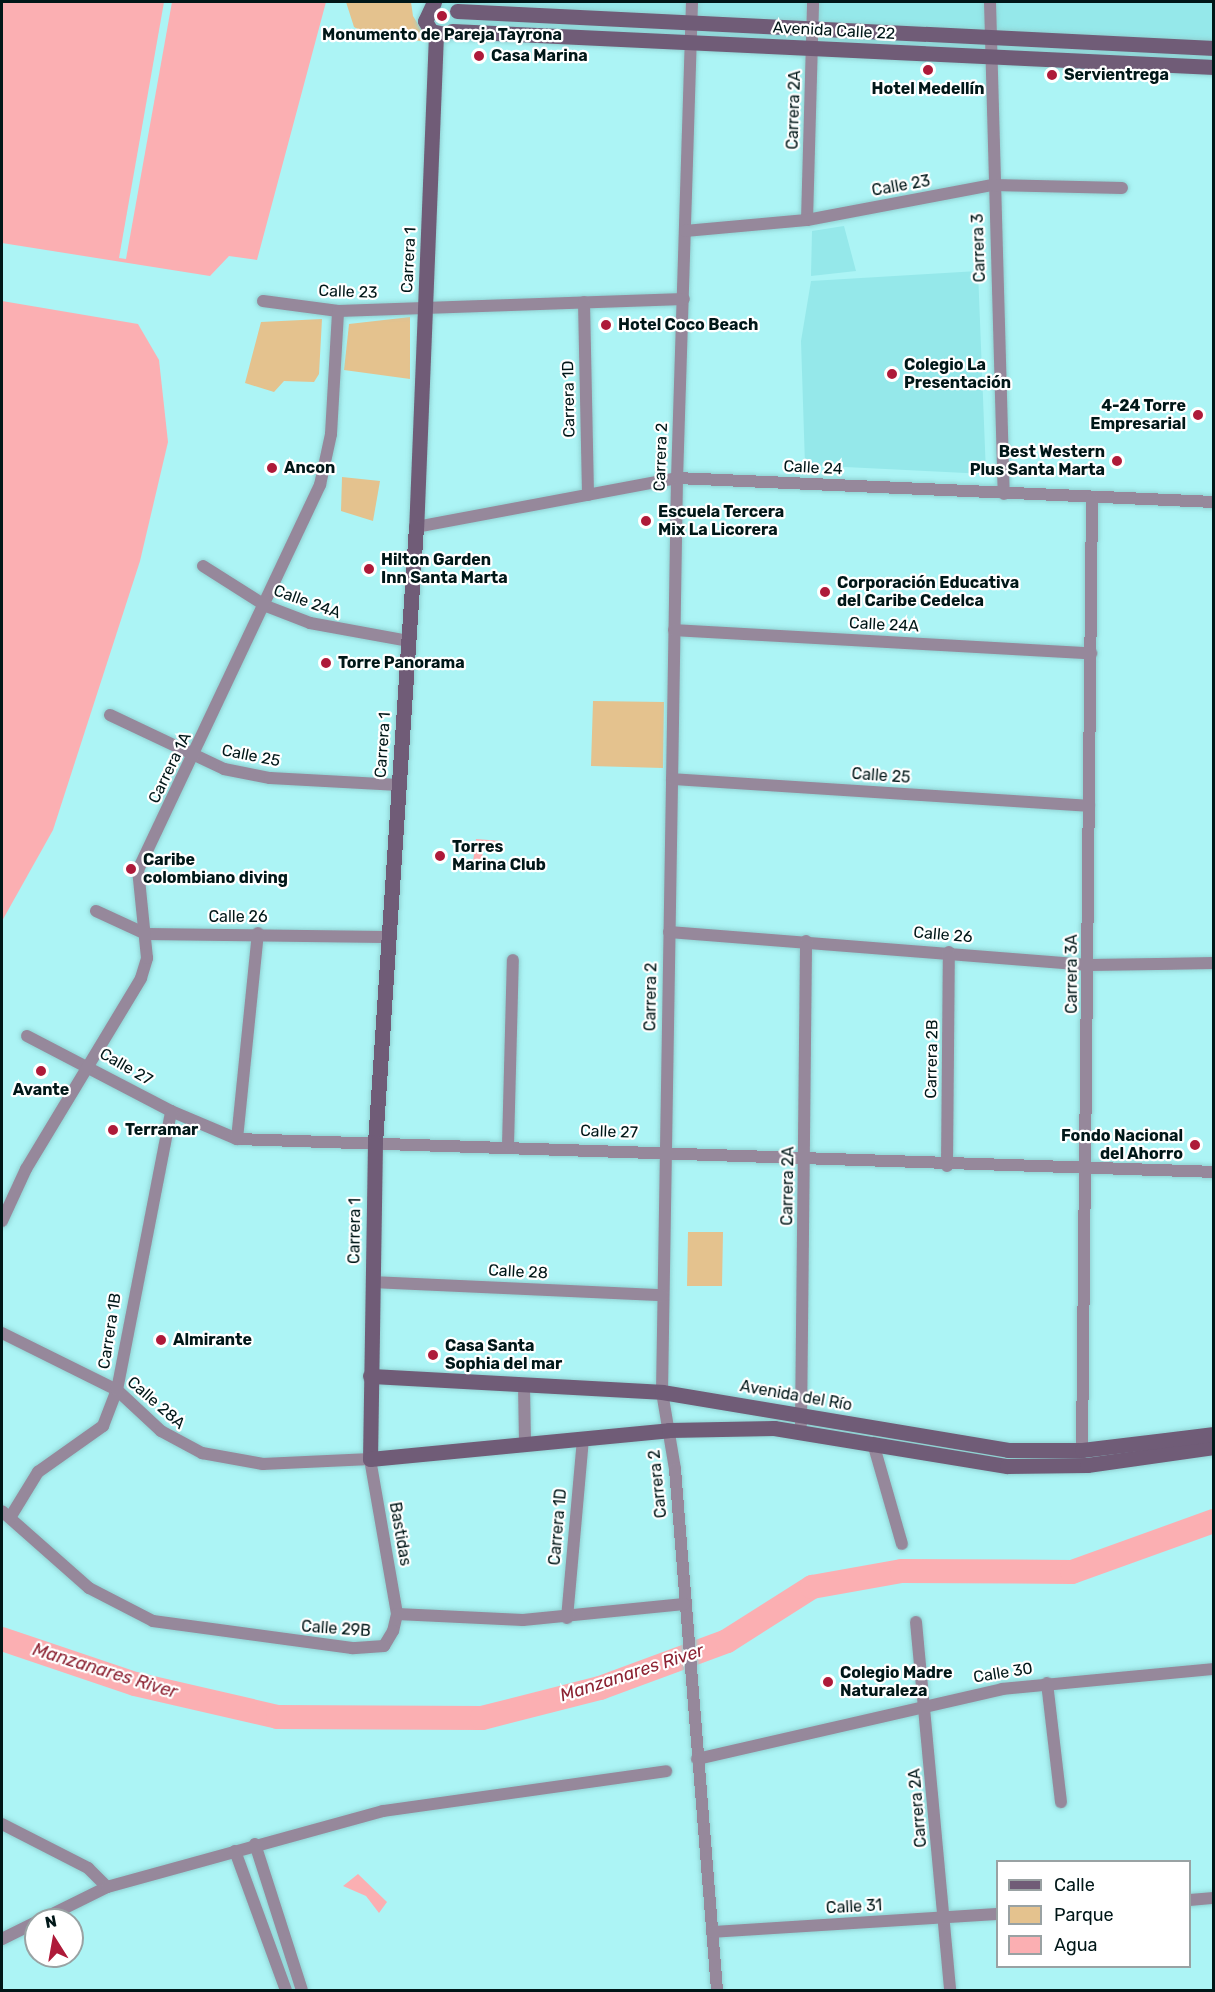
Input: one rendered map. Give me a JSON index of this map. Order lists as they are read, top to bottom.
{
  "streets": {
    "street": [
      "Avenida Calle 22",
      "Carrera 2A",
      "Calle 23",
      "Carrera 3",
      "Carrera 1",
      "Carrera 1D",
      "Carrera 2",
      "Calle 24",
      "Calle 24A",
      "Calle 25",
      "Carrera 1A",
      "Calle 26",
      "Carrera 3A",
      "Carrera 2B",
      "Calle 27",
      "Calle 28",
      "Carrera 1B",
      "Avenida del Río",
      "Calle 28A",
      "Bastidas",
      "Calle 29B",
      "Calle 30",
      "Calle 31"
    ]
  },
  "crossings": [
    ["Avenida Calle 22", "Carrera 2A"],
    ["Avenida Calle 22", "Carrera 3"],
    ["Avenida Calle 22", "Carrera 1"],
    ["Avenida Calle 22", "Carrera 2"],
    ["Carrera 2A", "Calle 23"],
    ["Carrera 2A", "Calle 26"],
    ["Carrera 2A", "Calle 27"],
    ["Carrera 2A", "Avenida del Río"],
    ["Carrera 2A", "Calle 30"],
    ["Carrera 2A", "Calle 31"],
    ["Calle 23", "Carrera 3"],
    ["Calle 23", "Carrera 1"],
    ["Calle 23", "Carrera 1D"],
    ["Calle 23", "Carrera 2"],
    ["Calle 23", "Carrera 1A"],
    ["Carrera 3", "Calle 24"],
    ["Carrera 1", "Calle 24"],
    ["Carrera 1", "Calle 24A"],
    ["Carrera 1", "Calle 25"],
    ["Carrera 1", "Calle 26"],
    ["Carrera 1", "Calle 27"],
    ["Carrera 1", "Calle 28"],
    ["Carrera 1", "Avenida del Río"],
    ["Carrera 1", "Calle 28A"],
    ["Carrera 1", "Bastidas"],
    ["Carrera 1D", "Calle 24"],
    ["Carrera 1D", "Avenida del Río"],
    ["Carrera 2", "Calle 24"],
    ["Carrera 2", "Calle 24A"],
    ["Carrera 2", "Calle 25"],
    ["Carrera 2", "Calle 26"],
    ["Carrera 2", "Calle 27"],
    ["Carrera 2", "Calle 28"],
    ["Carrera 2", "Avenida del Río"],
    ["Carrera 2", "Calle 30"],
    ["Carrera 2", "Calle 31"],
    ["Calle 24", "Carrera 3A"],
    ["Calle 24A", "Carrera 1A"],
    ["Calle 24A", "Carrera 3A"],
    ["Calle 25", "Carrera 1A"],
    ["Calle 25", "Carrera 3A"],
    ["Carrera 1A", "Calle 26"],
    ["Carrera 1A", "Calle 27"],
    ["Calle 26", "Carrera 3A"],
    ["Calle 26", "Carrera 2B"],
    ["Carrera 3A", "Calle 27"],
    ["Carrera 3A", "Avenida del Río"],
    ["Carrera 2B", "Calle 27"],
    ["Calle 27", "Carrera 1B"],
    ["Carrera 1B", "Calle 28A"],
    ["Carrera 1B", "Calle 29B"],
    ["Avenida del Río", "Calle 28A"],
    ["Avenida del Río", "Bastidas"],
    ["Calle 28A", "Bastidas"],
    ["Bastidas", "Calle 29B"]
  ],
  "water": ["Manzanares River"],
  "places": [
    "Monumento de Pareja Tayrona",
    "Casa Marina",
    "Hotel Medellín",
    "Servientrega",
    "Hotel Coco Beach",
    "Colegio La Presentación",
    "4-24 Torre Empresarial",
    "Best Western Plus Santa Marta",
    "Ancon",
    "Escuela Tercera Mix La Licorera",
    "Hilton Garden Inn Santa Marta",
    "Corporación Educativa del Caribe Cedelca",
    "Torre Panorama",
    "Torres Marina Club",
    "Caribe colombiano diving",
    "Avante",
    "Terramar",
    "Fondo Nacional del Ahorro",
    "Almirante",
    "Casa Santa Sophia del mar",
    "Colegio Madre Naturaleza"
  ],
  "legend": ["Calle", "Parque", "Agua"],
  "north": "top"
}
